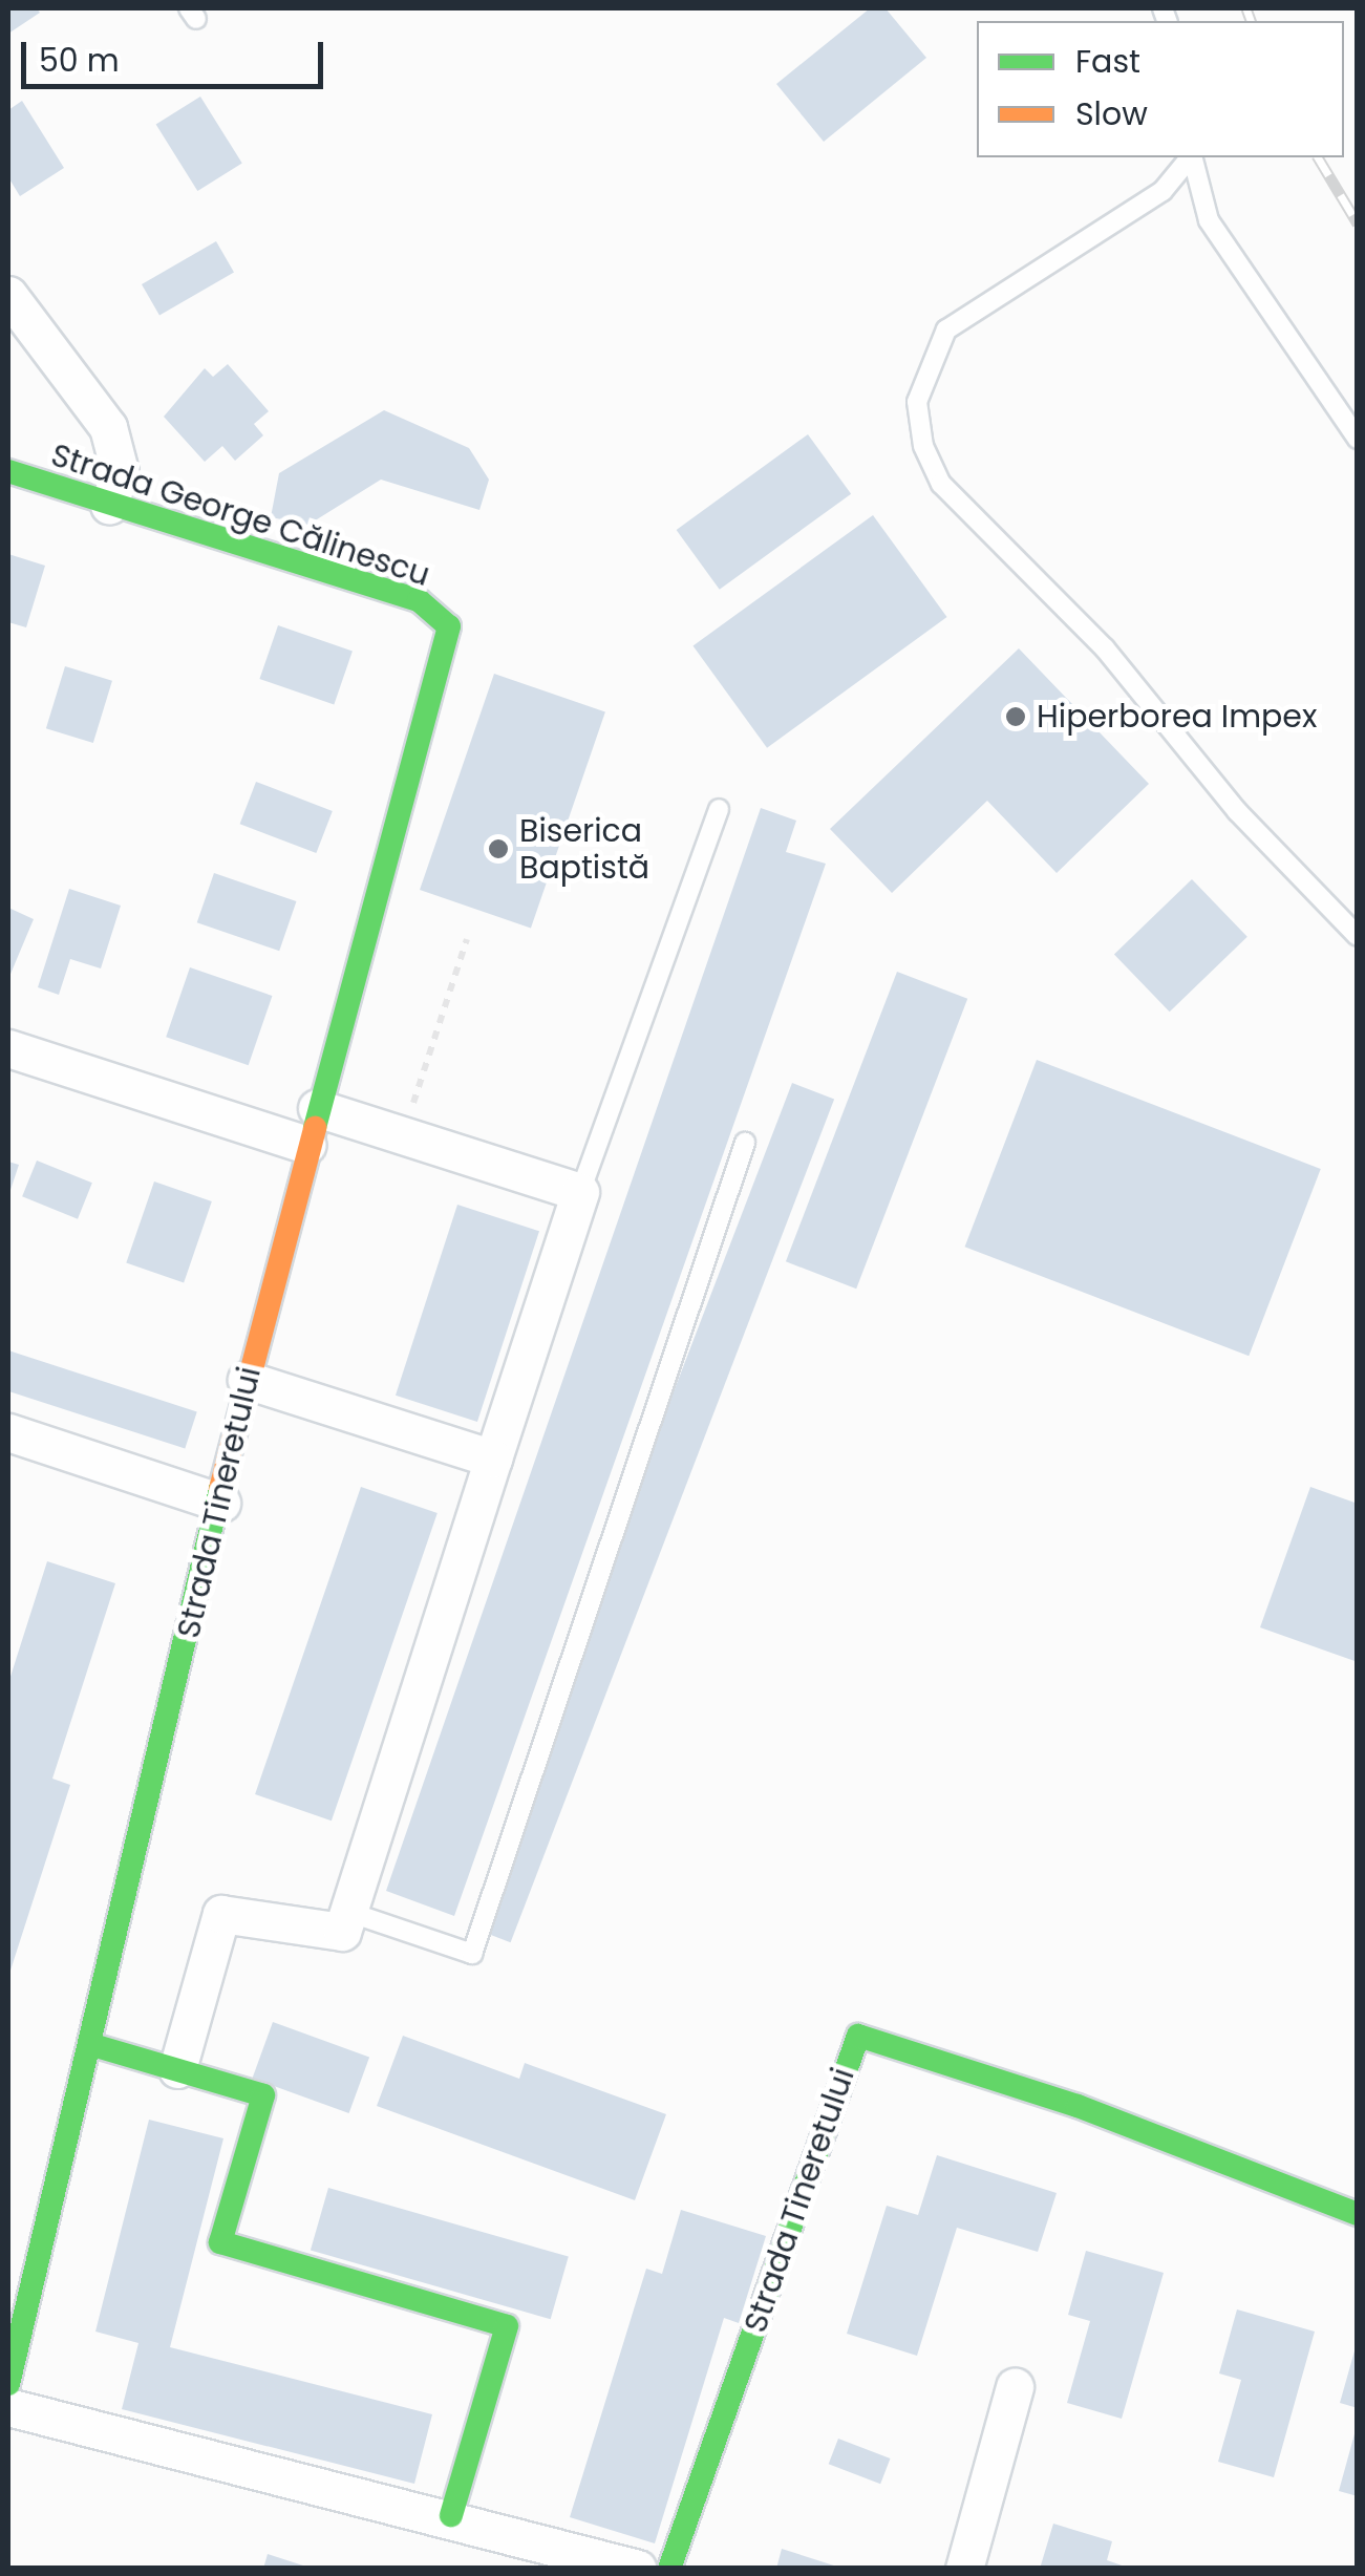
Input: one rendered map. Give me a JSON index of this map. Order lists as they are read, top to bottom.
{
  "streets": {
    "street": ["Strada George Călinescu", "Strada Tineretului"]
  },
  "crossings": [
    ["Strada George Călinescu", "Strada Tineretului"]
  ],
  "places": ["Hiperborea Impex", "Biserica Baptistă"],
  "legend": ["Fast", "Slow"],
  "scale_bar": "50 m"
}
